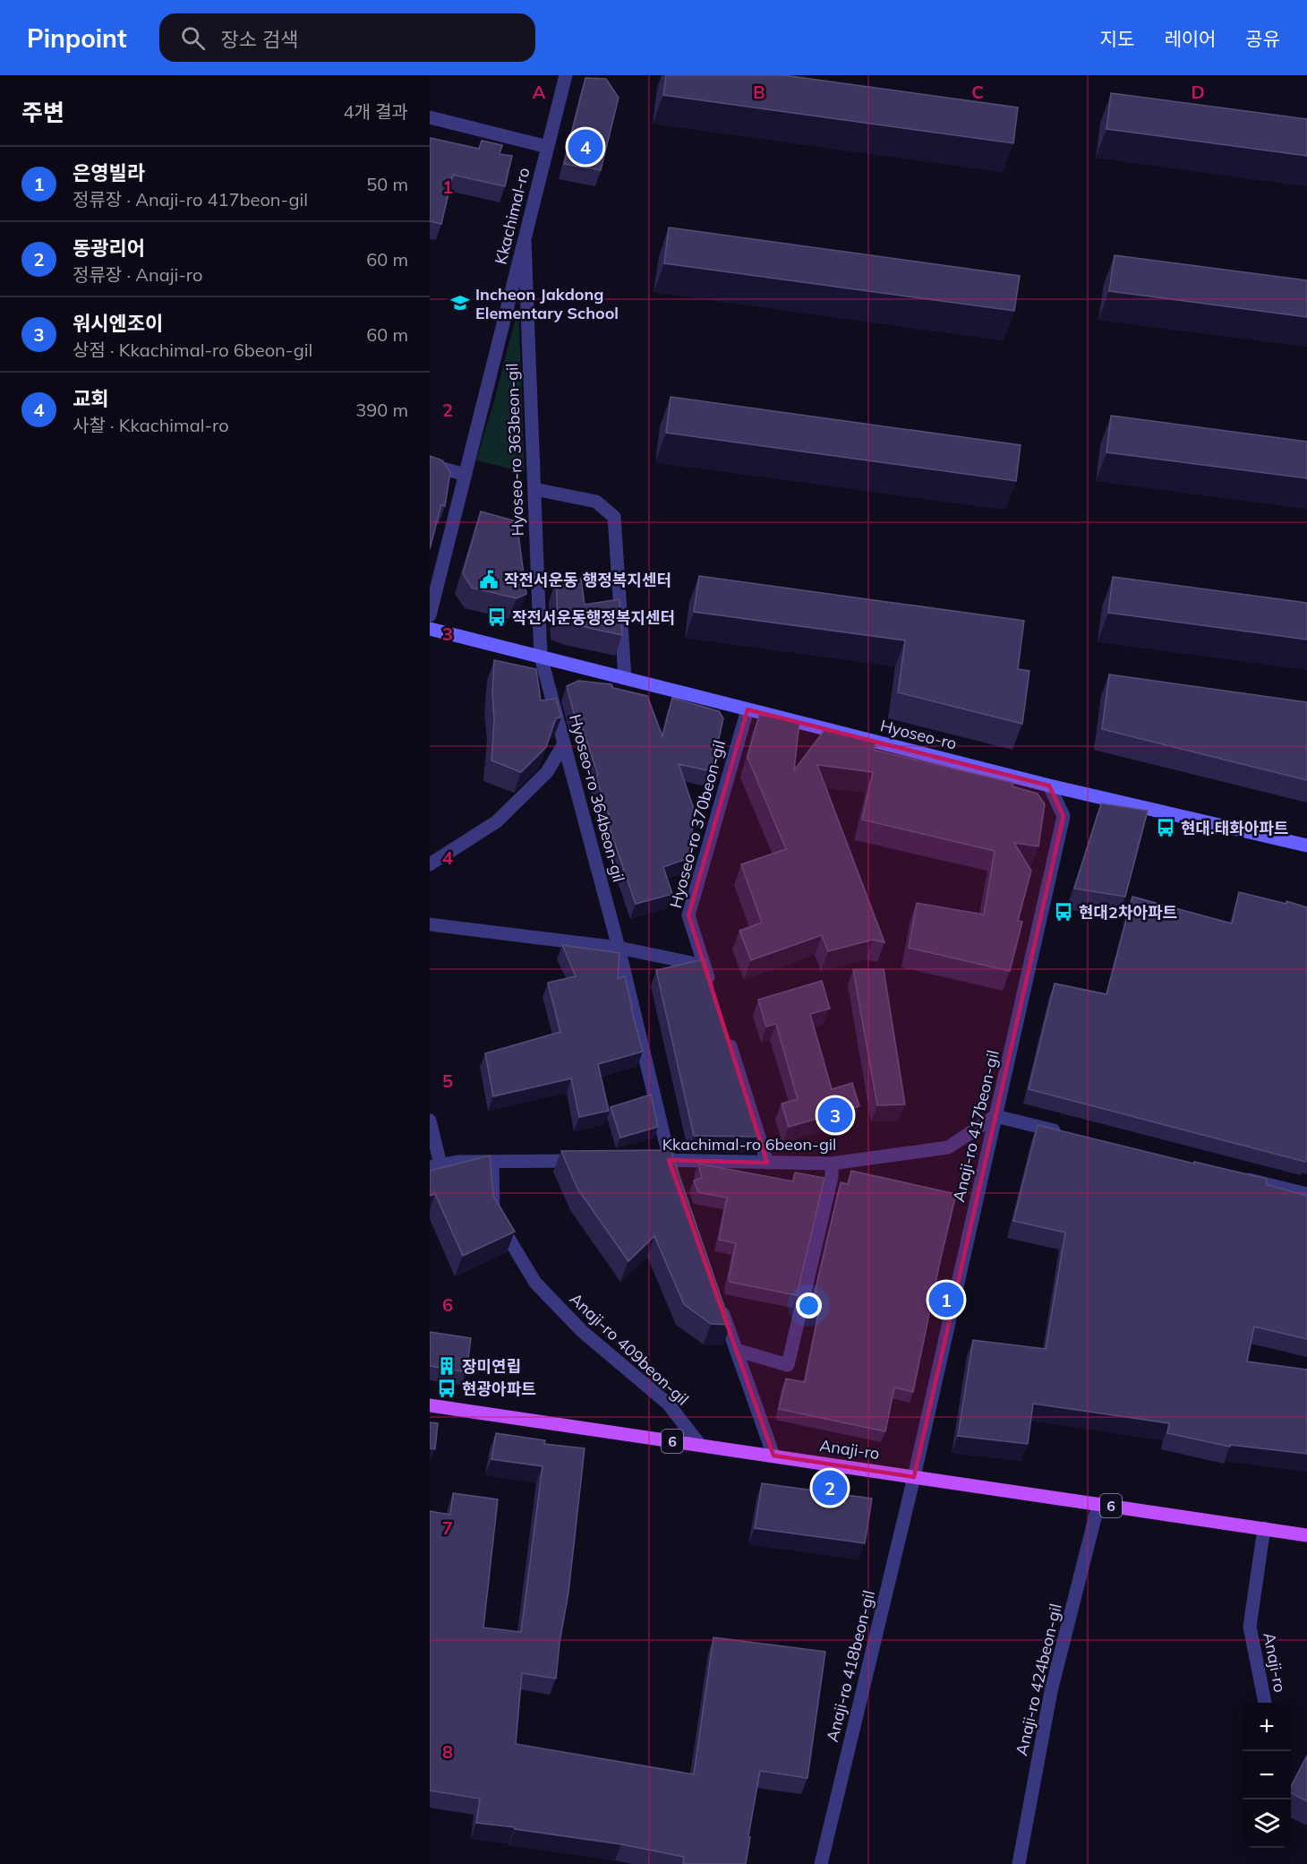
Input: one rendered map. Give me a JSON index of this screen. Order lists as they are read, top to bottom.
{
  "streets": {
    "main road": ["6", "Anaji-ro"],
    "street": [
      "Kkachimal-ro",
      "Hyoseo-ro 363beon-gil",
      "Hyoseo-ro",
      "Hyoseo-ro 364beon-gil",
      "Hyoseo-ro 370beon-gil",
      "Anaji-ro 417beon-gil",
      "Kkachimal-ro 6beon-gil",
      "Anaji-ro 409beon-gil",
      "Anaji-ro 418beon-gil",
      "Anaji-ro 424beon-gil"
    ]
  },
  "crossings": [
    ["Kkachimal-ro", "Hyoseo-ro 363beon-gil"],
    ["Hyoseo-ro 363beon-gil", "Hyoseo-ro"],
    ["Hyoseo-ro 363beon-gil", "Hyoseo-ro 364beon-gil"],
    ["Hyoseo-ro", "Hyoseo-ro 364beon-gil"],
    ["Hyoseo-ro", "Hyoseo-ro 370beon-gil"],
    ["Hyoseo-ro", "Anaji-ro 417beon-gil"],
    ["Hyoseo-ro 364beon-gil", "Kkachimal-ro 6beon-gil"],
    ["Anaji-ro 417beon-gil", "Kkachimal-ro 6beon-gil"],
    ["Anaji-ro 417beon-gil", "Anaji-ro"],
    ["Anaji-ro 417beon-gil", "Anaji-ro 418beon-gil"],
    ["Anaji-ro 409beon-gil", "Anaji-ro"],
    ["Anaji-ro", "Anaji-ro 418beon-gil"],
    ["Anaji-ro", "Anaji-ro 424beon-gil"]
  ],
  "places": {
    "school or university": ["Incheon Jakdong Elementary School"],
    "public building": ["작전서운동 행정복지센터"],
    "bus stop": [
      "작전서운동행정복지센터",
      "현대.태화아파트",
      "현대2차아파트",
      "현광아파트"
    ],
    "building": ["장미연립"]
  },
  "page": {
    "header": "Pinpoint",
    "search": "장소 검색",
    "nav": ["지도", "레이어", "공유"],
    "heading": ["주변", "4개 결과"],
    "pins": [
      "4",
      "3",
      "1",
      "2"
    ],
    "list": [
      {
        "mark": "1",
        "name": "은영빌라",
        "note": "정류장 · Anaji-ro 417beon-gil",
        "value": "50 m"
      },
      {
        "mark": "2",
        "name": "동광리어",
        "note": "정류장 · Anaji-ro",
        "value": "60 m"
      },
      {
        "mark": "3",
        "name": "워시엔조이",
        "note": "상점 · Kkachimal-ro 6beon-gil",
        "value": "60 m"
      },
      {
        "mark": "4",
        "name": "교회",
        "note": "사찰 · Kkachimal-ro",
        "value": "390 m"
      }
    ],
    "map_buttons": ["+", "−"]
  },
  "grid": {
    "columns": [
      "A",
      "B",
      "C",
      "D"
    ],
    "rows": [
      "1",
      "2",
      "3",
      "4",
      "5",
      "6",
      "7",
      "8"
    ]
  }
}
